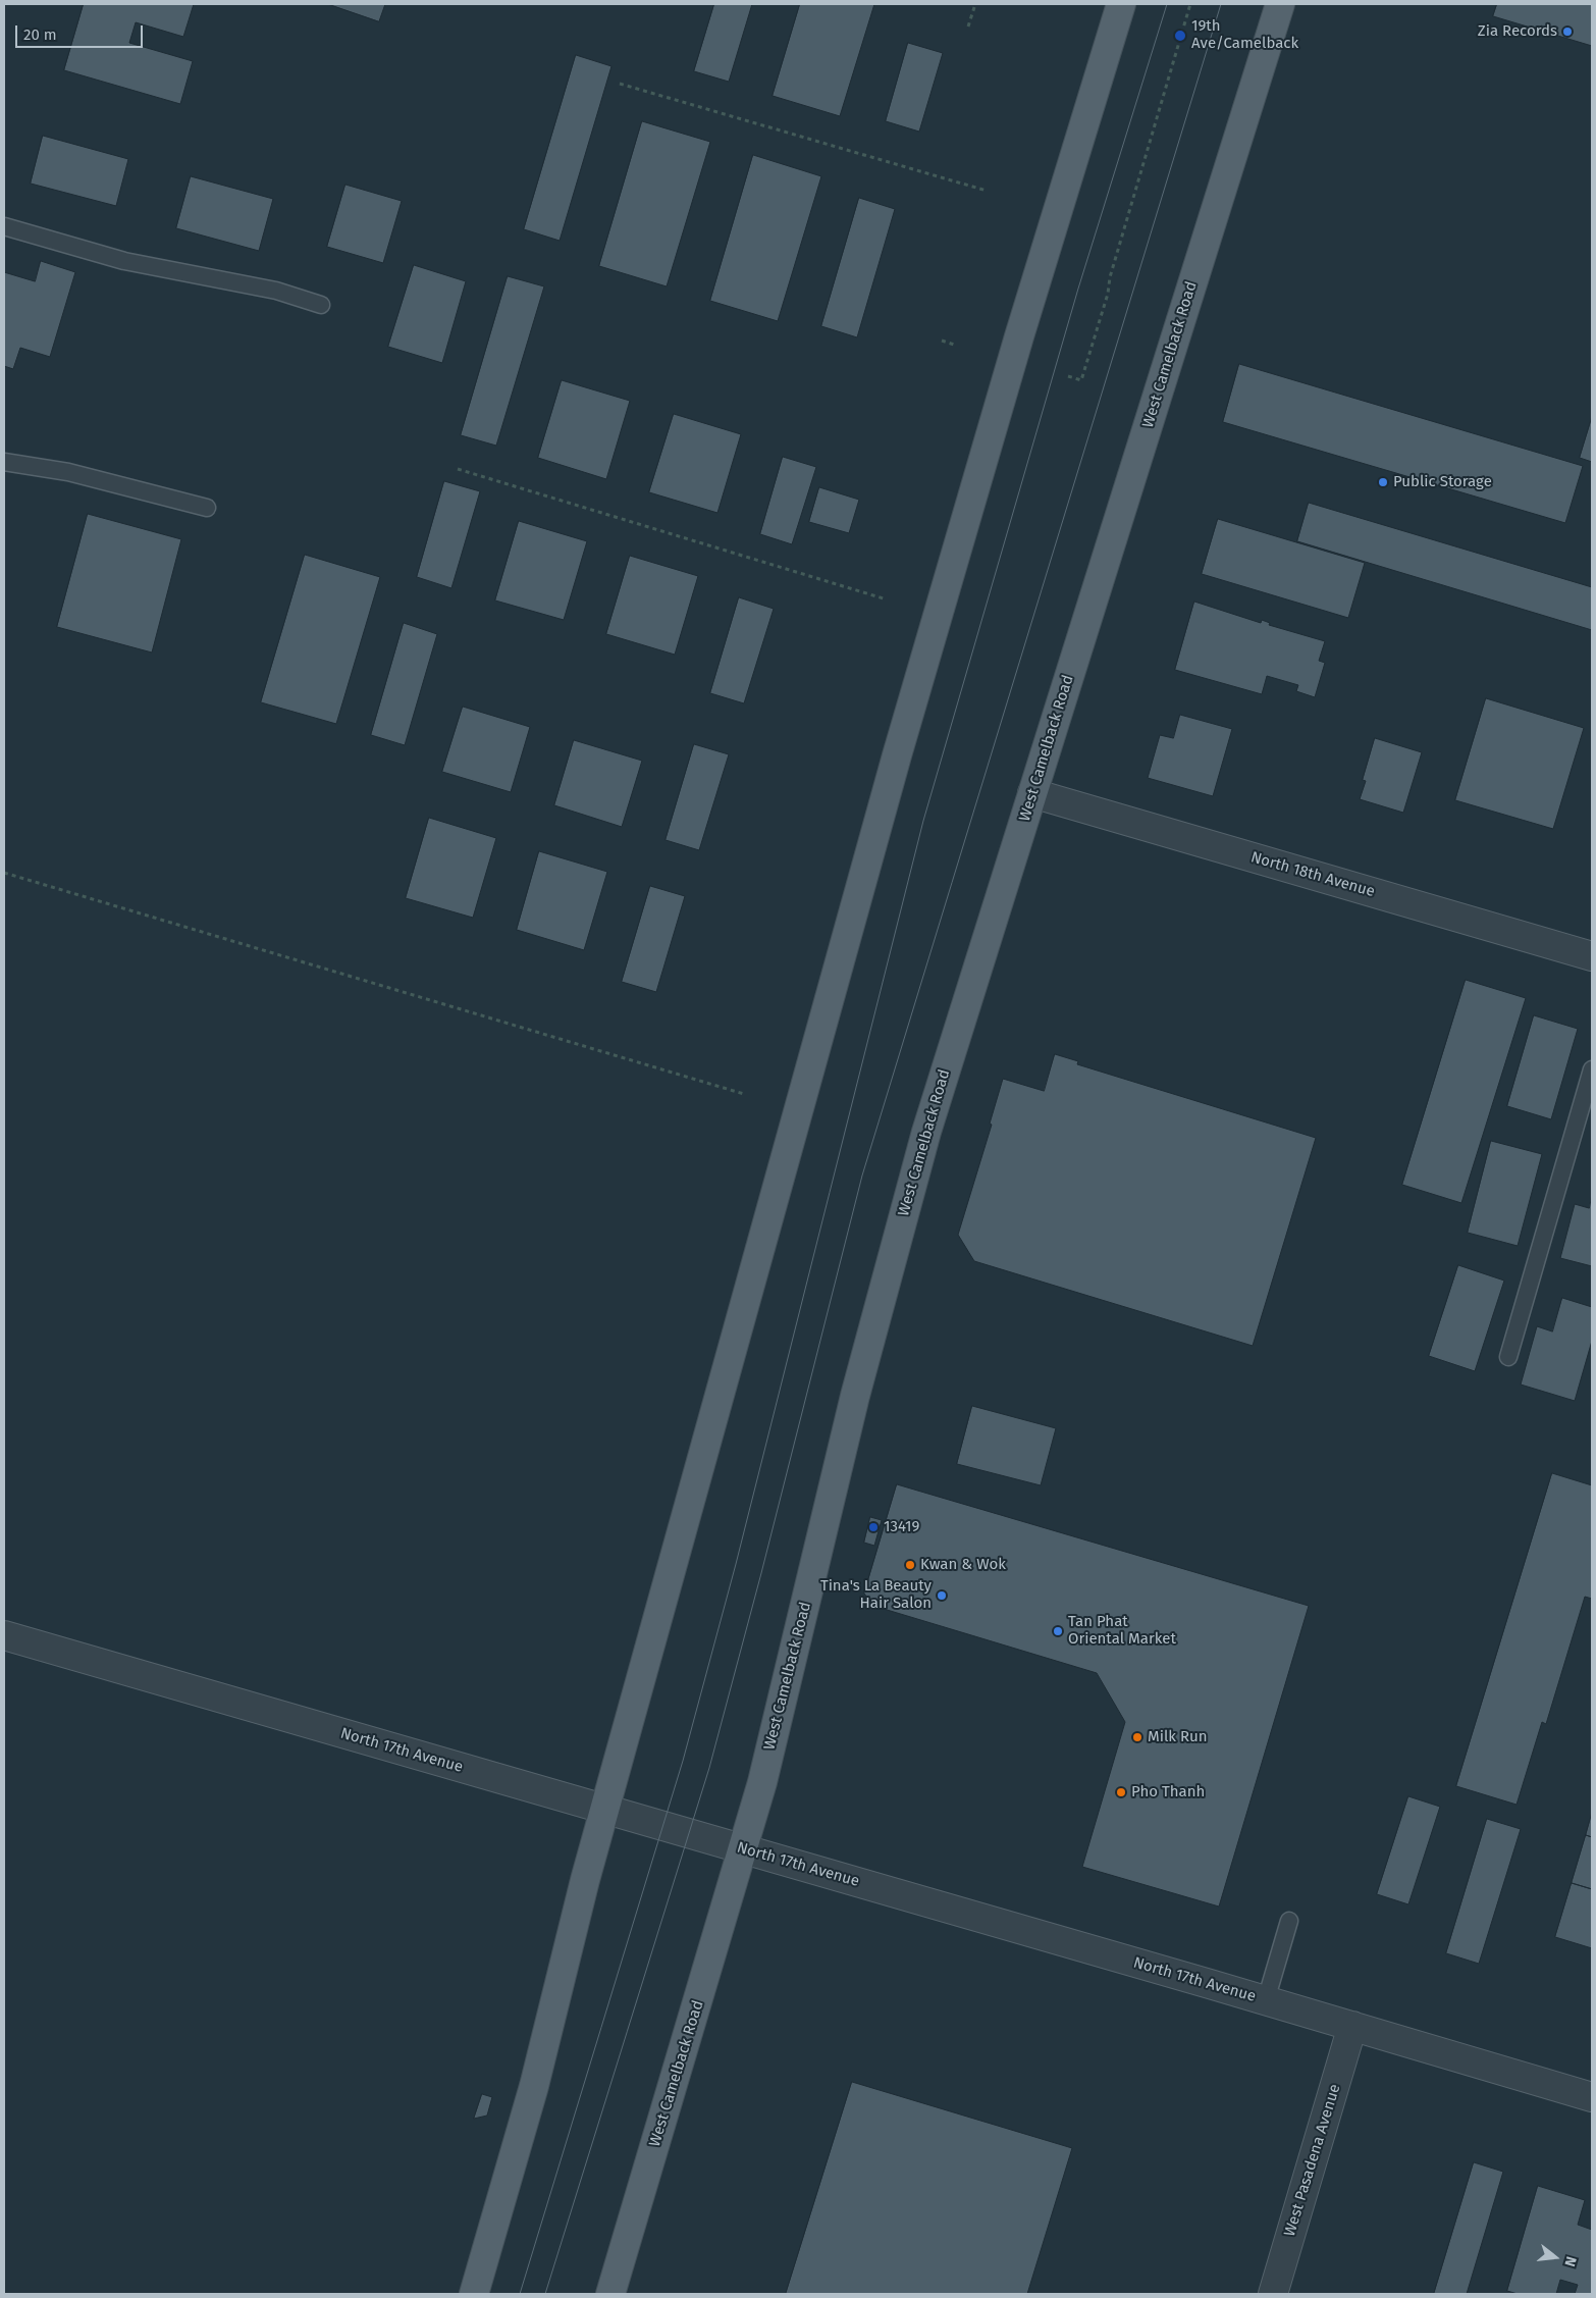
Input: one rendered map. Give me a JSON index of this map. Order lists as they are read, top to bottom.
{
  "streets": {
    "main road": ["West Camelback Road"],
    "street": ["North 18th Avenue", "North 17th Avenue", "West Pasadena Avenue"]
  },
  "crossings": [
    ["West Camelback Road", "North 18th Avenue"],
    ["West Camelback Road", "North 17th Avenue"],
    ["North 17th Avenue", "West Pasadena Avenue"]
  ],
  "places": [
    "Zia Records",
    "19th Ave/Camelback",
    "Public Storage",
    "13419",
    "Kwan & Wok",
    "Tina's La Beauty Hair Salon",
    "Tan Phat Oriental Market",
    "Milk Run",
    "Pho Thanh"
  ],
  "scale_bar": "20 m",
  "north": "right"
}
